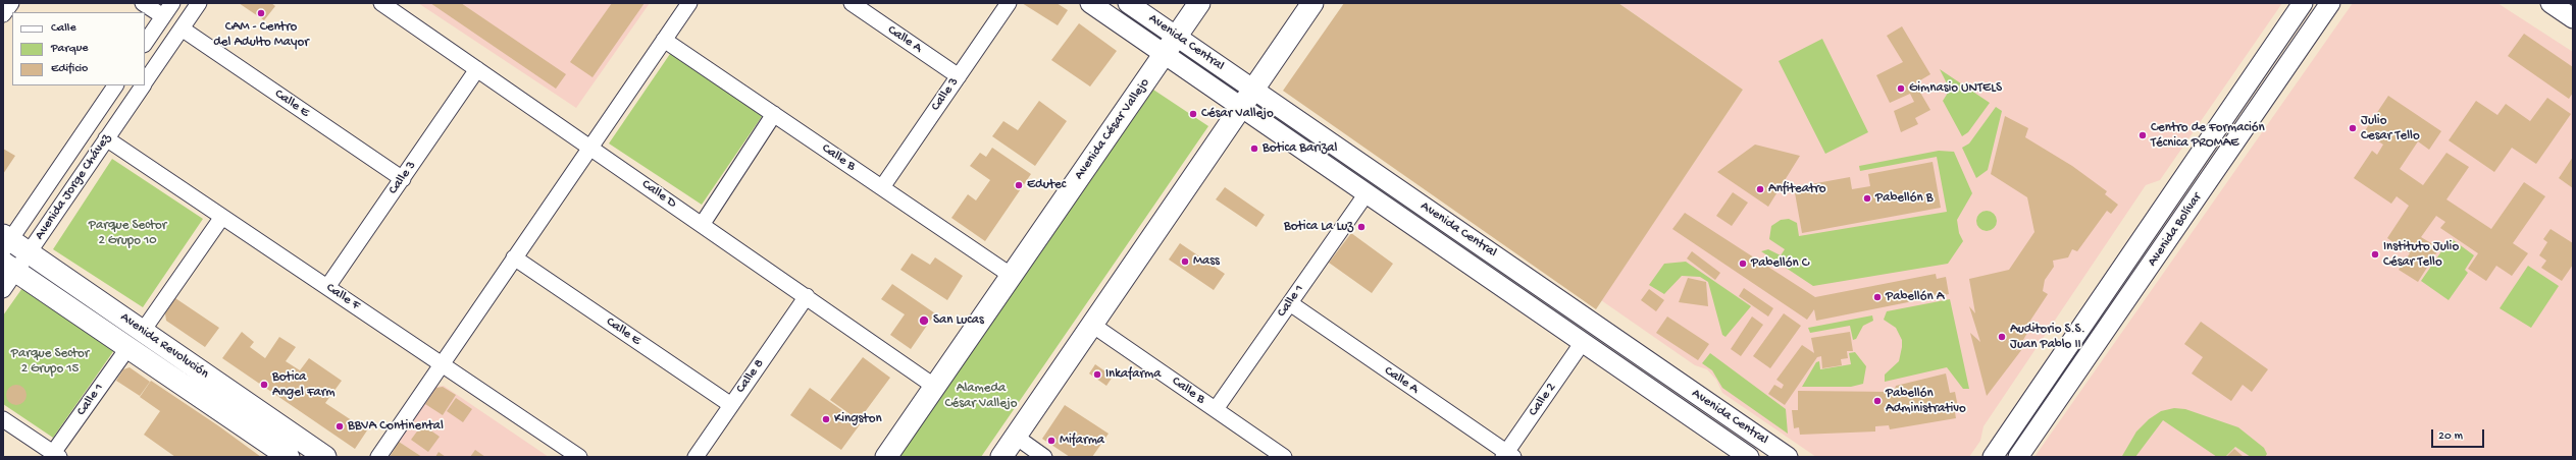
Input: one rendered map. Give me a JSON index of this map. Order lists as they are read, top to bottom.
{
  "streets": {
    "main road": ["Avenida César Vallejo", "Avenida Revolución"],
    "street": [
      "Calle A",
      "Avenida Central",
      "Calle 3",
      "Calle E",
      "Calle B",
      "Avenida Jorge Chávez",
      "Calle D",
      "Avenida Bolívar",
      "Calle F",
      "Calle 1",
      "Calle 8",
      "Calle 2"
    ]
  },
  "crossings": [
    ["Calle A", "Calle 3"],
    ["Calle A", "Calle 1"],
    ["Calle A", "Calle 2"],
    ["Avenida Central", "Avenida César Vallejo"],
    ["Avenida Central", "Calle 1"],
    ["Avenida Central", "Calle 2"],
    ["Calle 3", "Calle E"],
    ["Calle 3", "Calle B"],
    ["Calle 3", "Calle D"],
    ["Calle 3", "Calle F"],
    ["Calle E", "Avenida Jorge Chávez"],
    ["Calle E", "Calle 8"],
    ["Avenida César Vallejo", "Calle B"],
    ["Avenida César Vallejo", "Calle D"],
    ["Calle B", "Calle 1"],
    ["Avenida Jorge Chávez", "Calle F"],
    ["Avenida Jorge Chávez", "Avenida Revolución"],
    ["Calle D", "Calle 8"],
    ["Calle 1", "Avenida Revolución"]
  ],
  "parks": ["Parque Sector 2 Grupo 10", "Parque Sector 2 Grupo 15", "Alameda César Vallejo"],
  "places": [
    "CAM - Centro del Adulto Mayor",
    "Gimnasio UNTELS",
    "César Vallejo",
    "Julio Cesar Tello",
    "Centro de Formación Técnica PROMAE",
    "Botica Barizal",
    "Edutec",
    "Anfiteatro",
    "Pabellón B",
    "Botica La Luz",
    "Instituto Julio César Tello",
    "Mass",
    "Pabellón C",
    "Pabellón A",
    "San Lucas",
    "Auditorio S.S. Juan Pablo II",
    "Inkafarma",
    "Botica Angel Farm",
    "Pabellón Administrativo",
    "Kingston",
    "BBVA Continental",
    "Mifarma"
  ],
  "legend": ["Calle", "Parque", "Edificio"],
  "scale_bar": "20 m"
}
